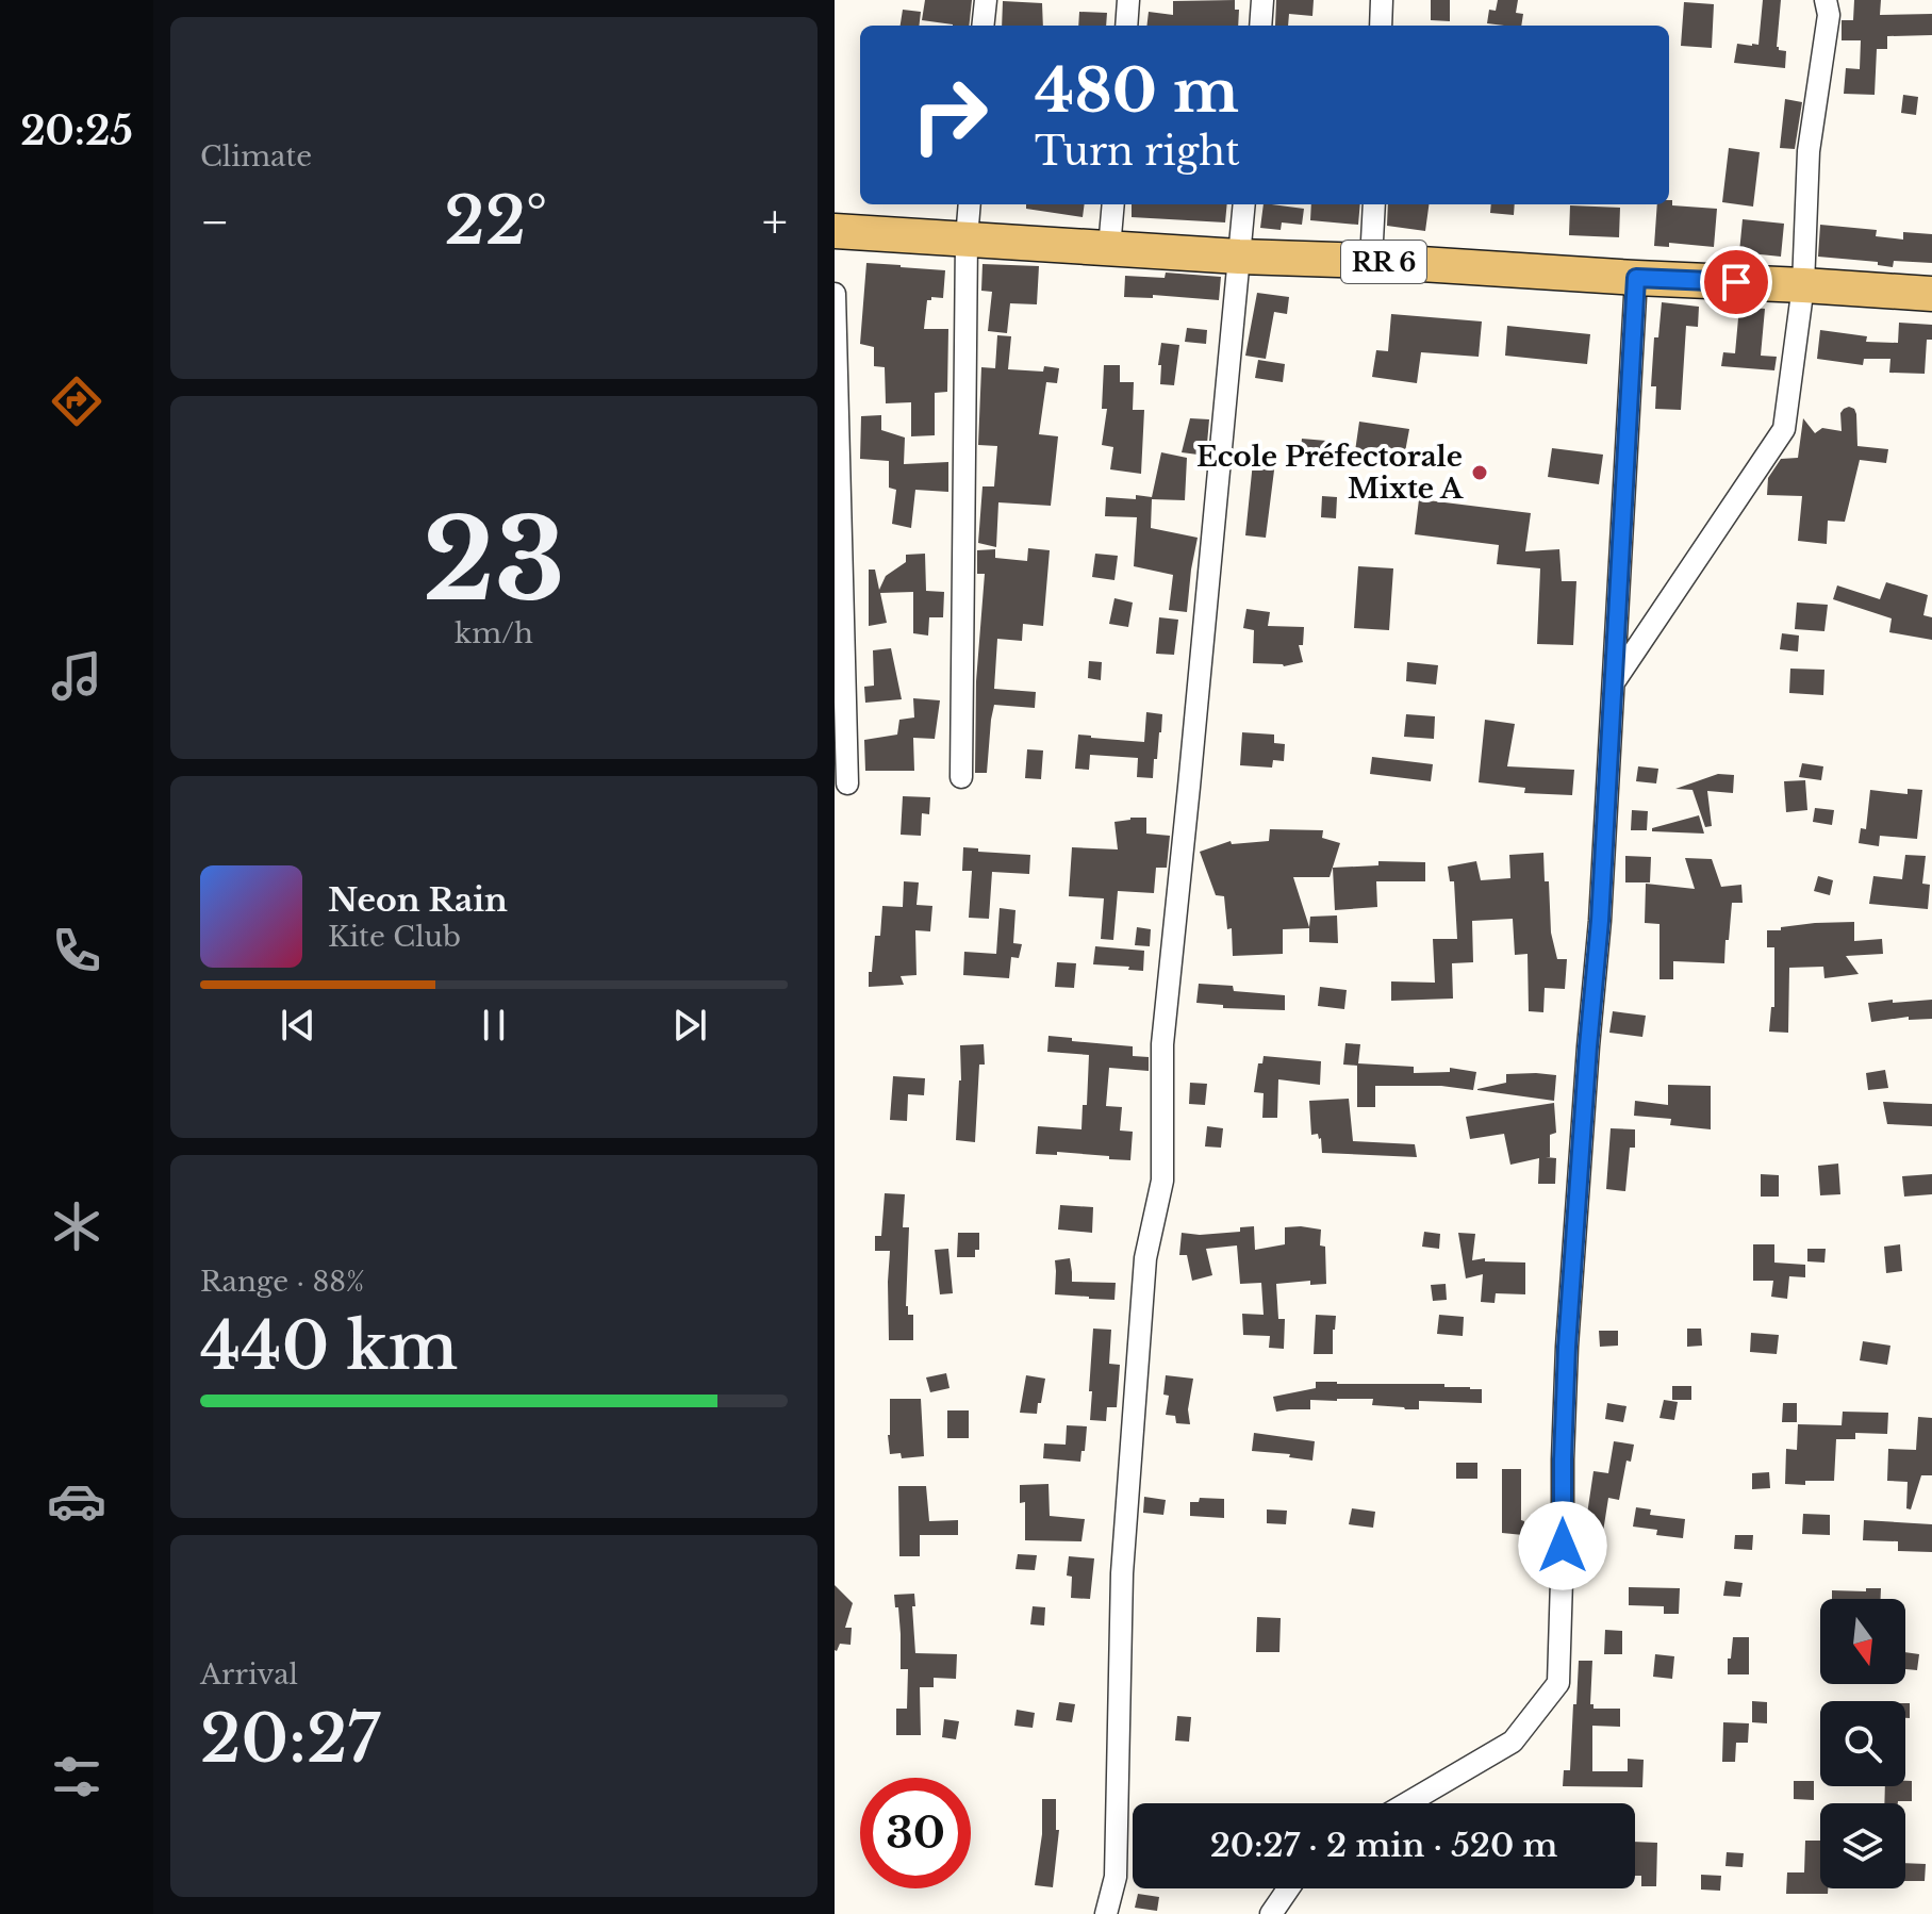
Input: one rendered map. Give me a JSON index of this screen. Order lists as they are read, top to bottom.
{
  "streets": {
    "main road": ["RR 6"]
  },
  "places": ["Ecole Préfectorale Mixte A"],
  "north": "bottom",
  "page": {
    "tabs": "20:25",
    "tile": [
      "Climate",
      ["23", "km/h"],
      ["Range · 88%", "440 km"],
      ["Arrival", "20:27"]
    ],
    "turn": ["480 m", "Turn right"],
    "heat": ["−", "22°", "+"],
    "song": ["Neon Rain", "Kite Club"],
    "limit": "30",
    "trip": "20:27 · 2 min · 520 m"
  }
}
